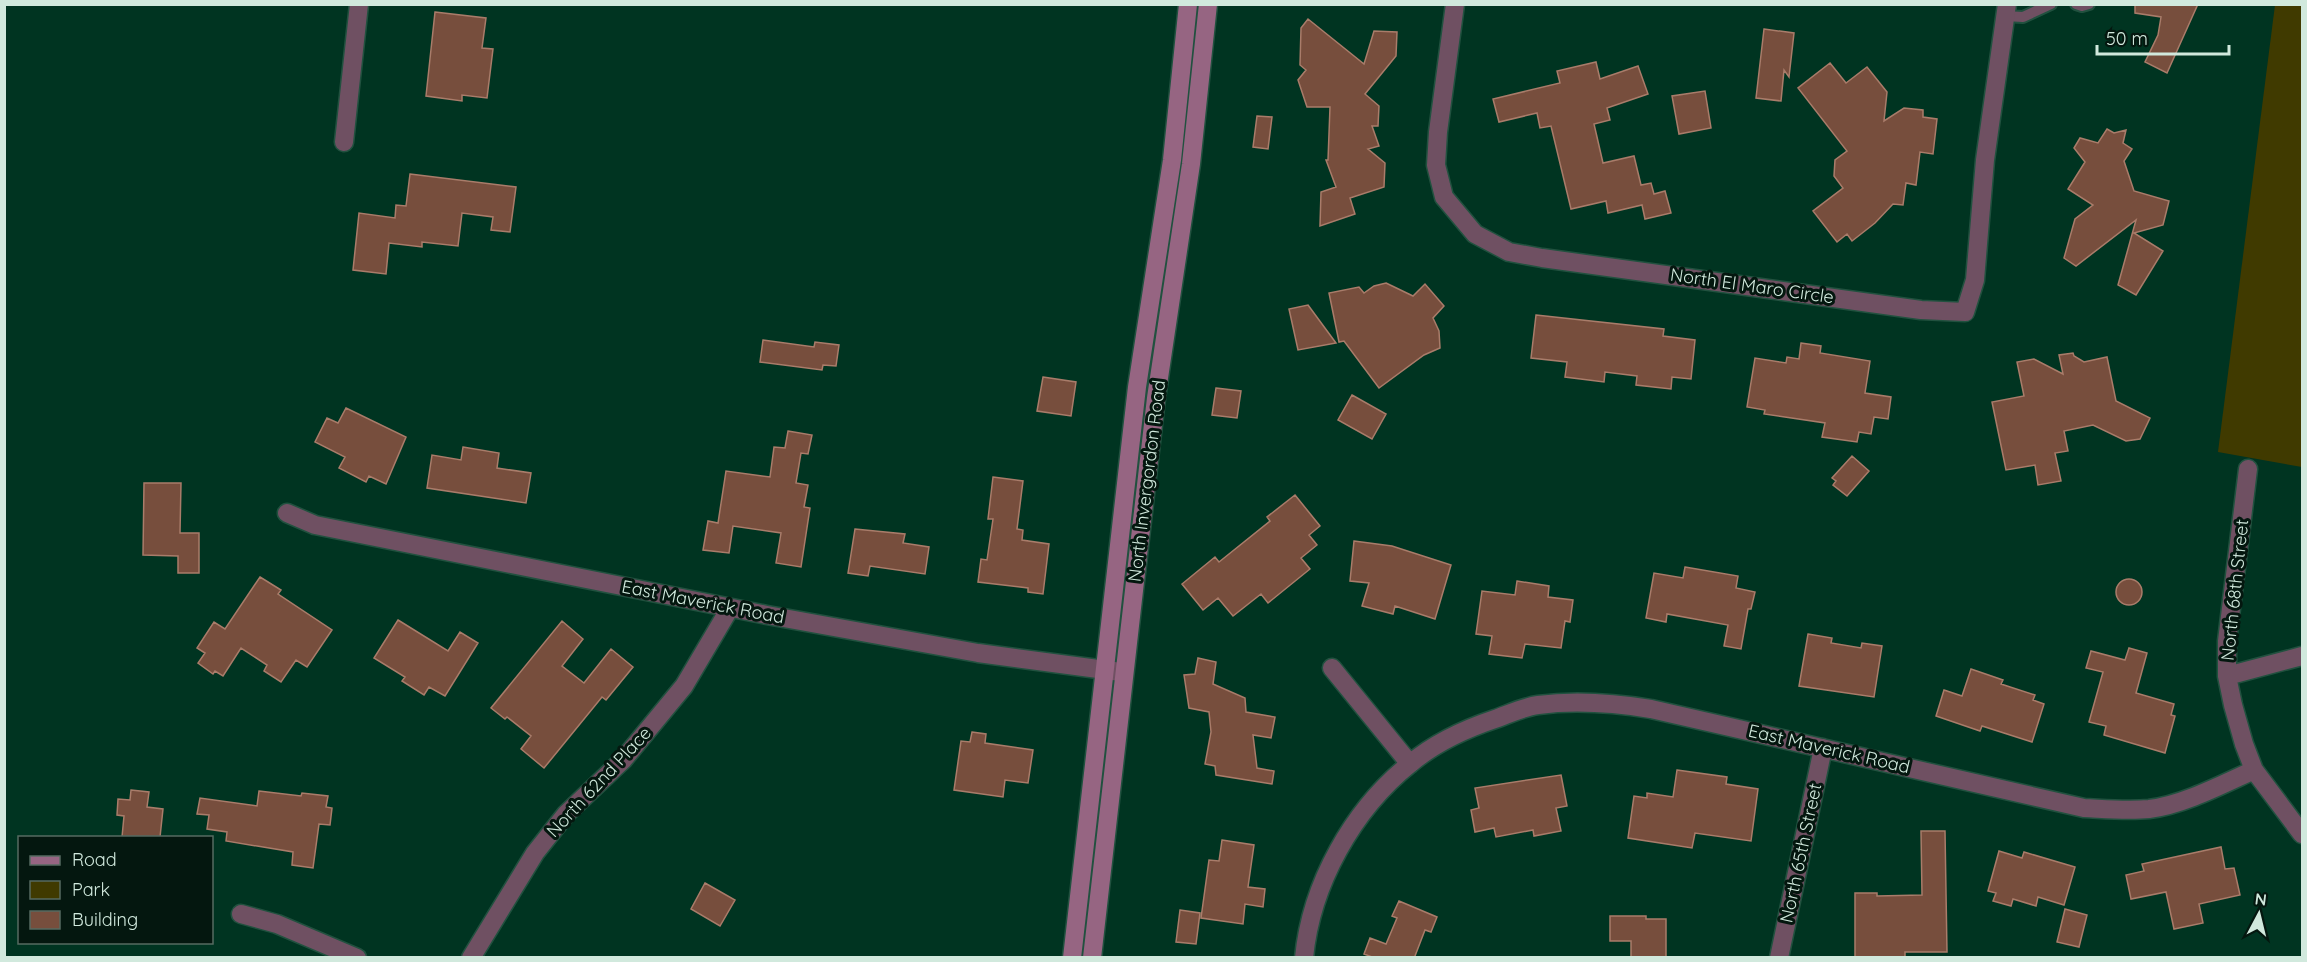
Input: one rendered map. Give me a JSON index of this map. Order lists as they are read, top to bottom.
{
  "streets": {
    "street": [
      "North El Maro Circle",
      "North Invergordon Road",
      "North 68th Street",
      "East Maverick Road",
      "North 62nd Place",
      "North 65th Street"
    ]
  },
  "crossings": [
    ["North Invergordon Road", "East Maverick Road"],
    ["North 68th Street", "East Maverick Road"],
    ["East Maverick Road", "North 62nd Place"],
    ["East Maverick Road", "North 65th Street"]
  ],
  "legend": ["Road", "Park", "Building"],
  "scale_bar": "50 m",
  "north": "top"
}
